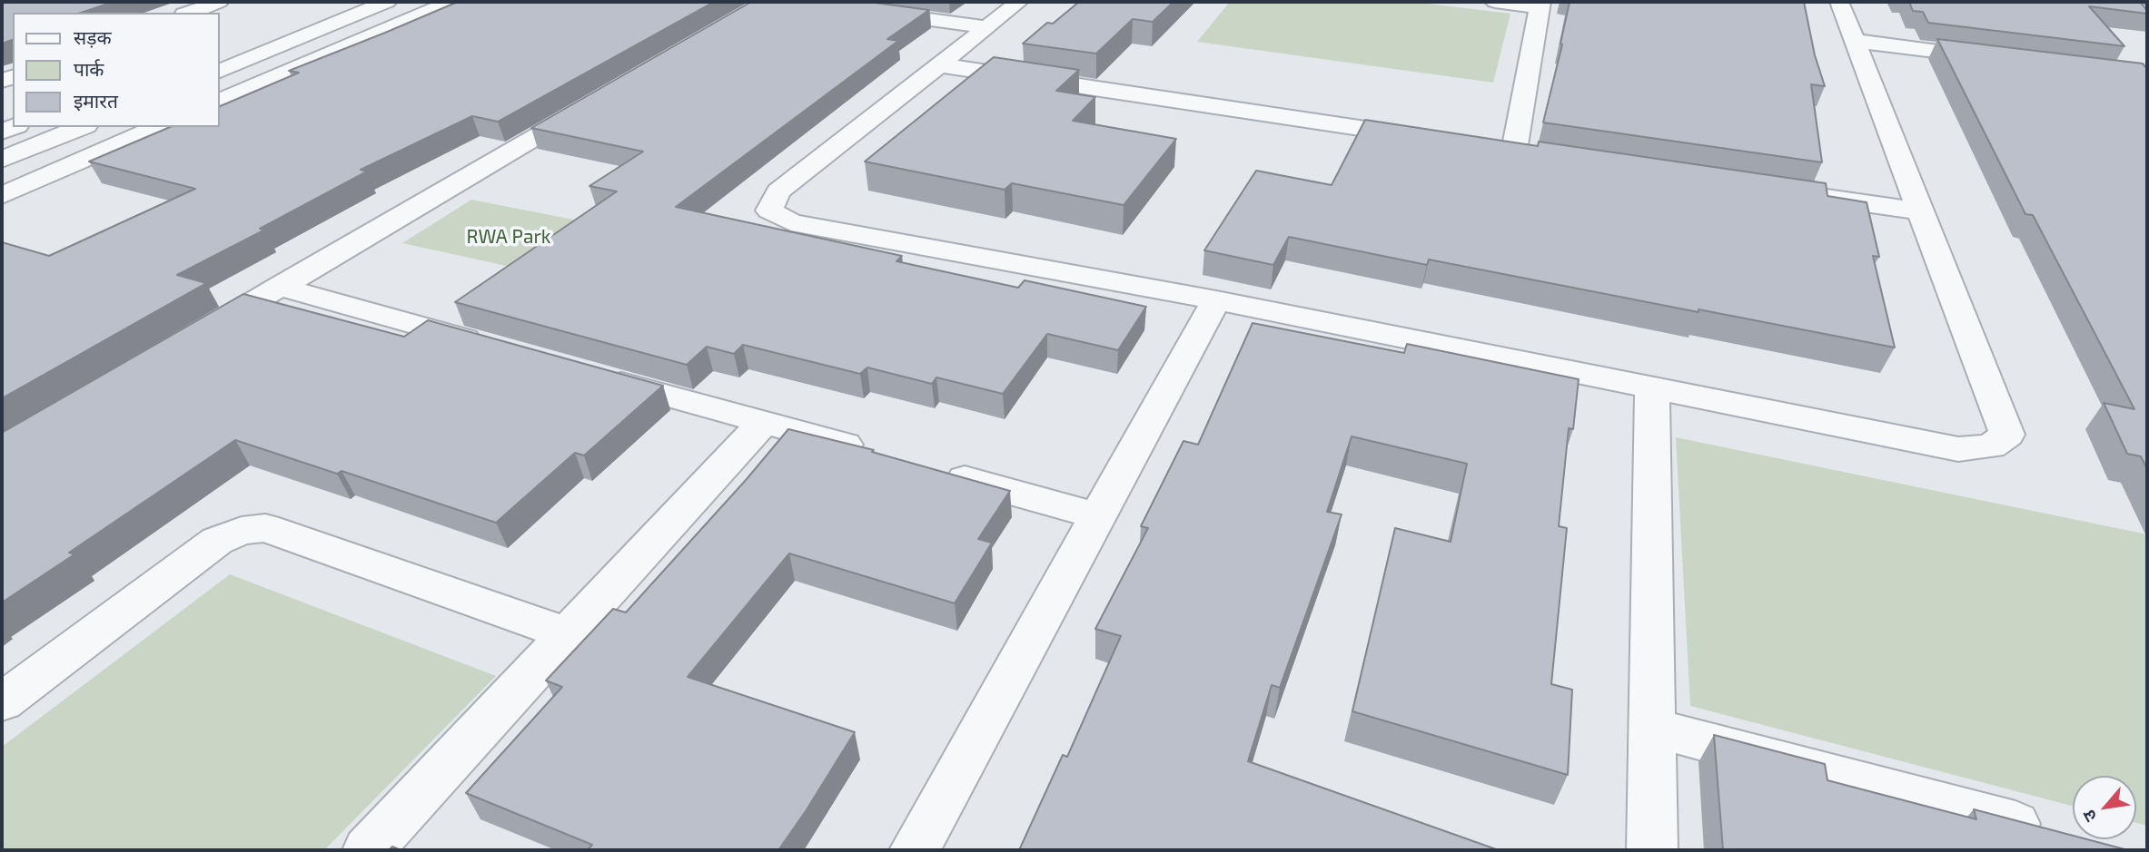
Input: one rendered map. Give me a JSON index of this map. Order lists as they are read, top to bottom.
{
  "parks": ["RWA Park"],
  "legend": ["सड़क", "पार्क", "इमारत"],
  "north": "bottom left"
}
